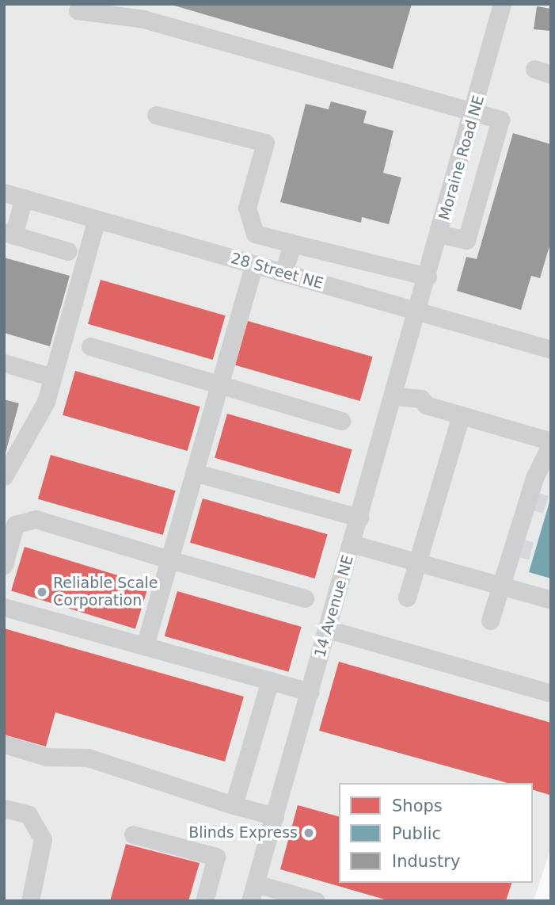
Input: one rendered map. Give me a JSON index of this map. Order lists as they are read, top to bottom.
{
  "streets": {
    "street": ["Moraine Road NE", "28 Street NE", "14 Avenue NE"]
  },
  "crossings": [
    ["Moraine Road NE", "28 Street NE"],
    ["Moraine Road NE", "14 Avenue NE"],
    ["28 Street NE", "14 Avenue NE"]
  ],
  "places": ["Reliable Scale Corporation", "Blinds Express"],
  "legend": ["Shops", "Public", "Industry"]
}
